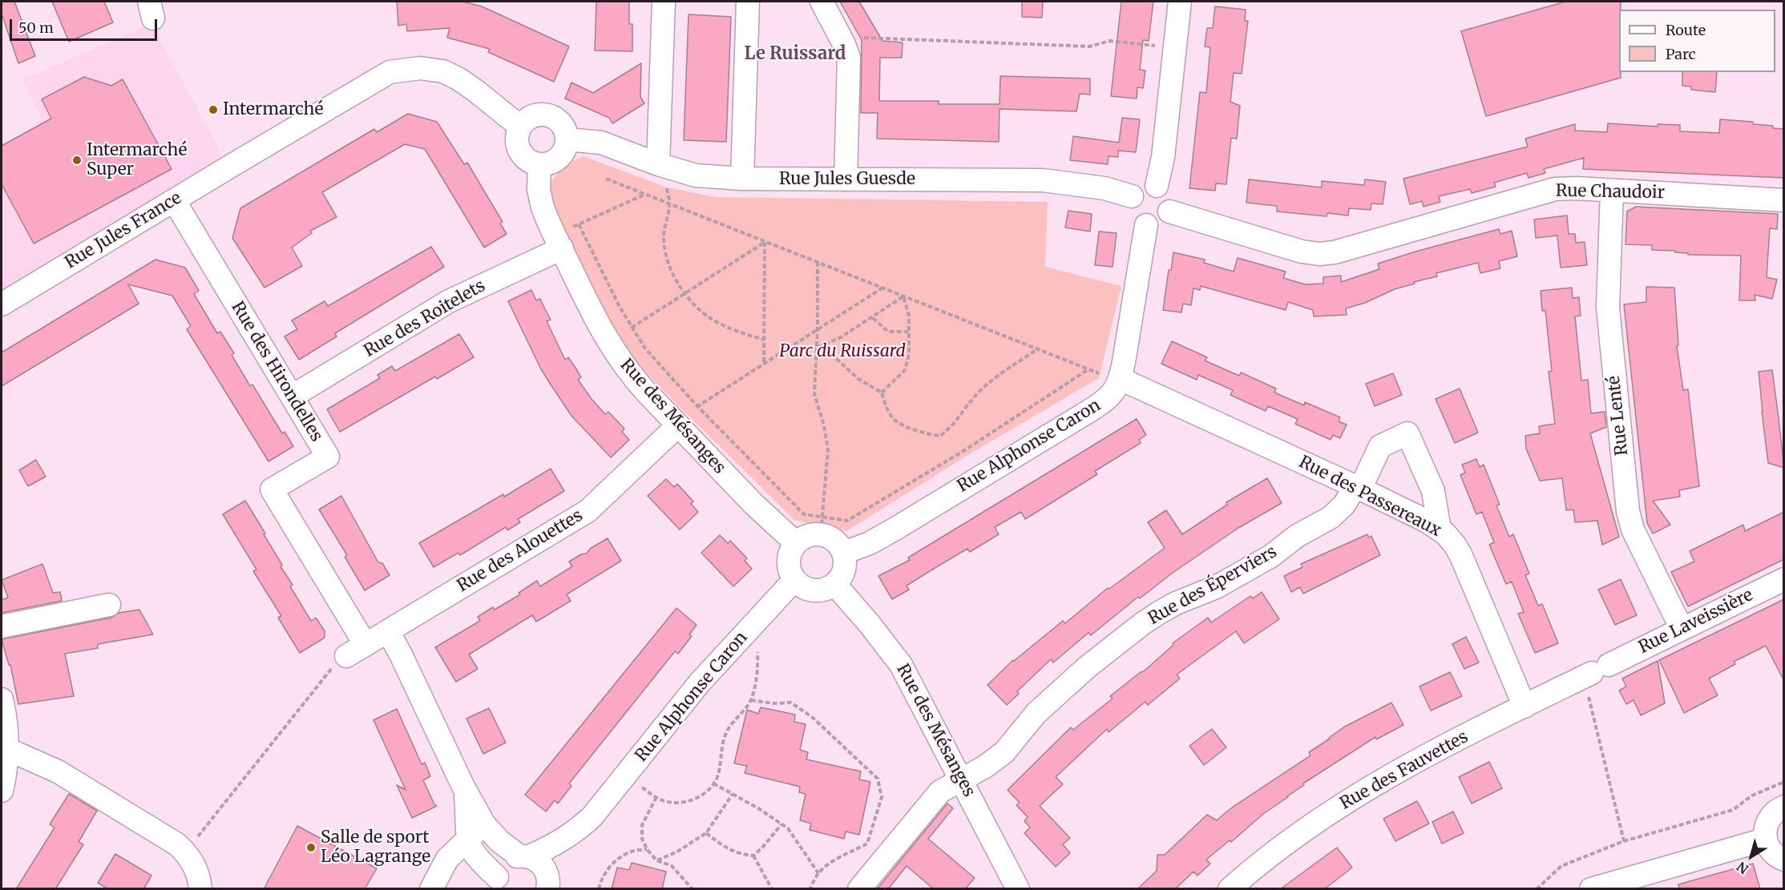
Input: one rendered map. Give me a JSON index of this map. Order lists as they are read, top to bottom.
{
  "streets": {
    "street": [
      "Rue Jules Guesde",
      "Rue Chaudoir",
      "Rue Jules France",
      "Rue des Roitelets",
      "Rue des Hirondelles",
      "Rue Lenté",
      "Rue des Mésanges",
      "Rue Alphonse Caron",
      "Rue des Passereaux",
      "Rue des Alouettes",
      "Rue des Éperviers",
      "Rue Laveissière",
      "Rue des Fauvettes"
    ]
  },
  "crossings": [
    ["Rue Jules Guesde", "Rue Chaudoir"],
    ["Rue Jules Guesde", "Rue Jules France"],
    ["Rue Jules Guesde", "Rue des Mésanges"],
    ["Rue Jules Guesde", "Rue Alphonse Caron"],
    ["Rue Chaudoir", "Rue Lenté"],
    ["Rue Chaudoir", "Rue Alphonse Caron"],
    ["Rue Jules France", "Rue des Hirondelles"],
    ["Rue Jules France", "Rue des Mésanges"],
    ["Rue des Roitelets", "Rue des Hirondelles"],
    ["Rue des Roitelets", "Rue des Mésanges"],
    ["Rue des Hirondelles", "Rue des Alouettes"],
    ["Rue Lenté", "Rue Laveissière"],
    ["Rue des Mésanges", "Rue Alphonse Caron"],
    ["Rue des Mésanges", "Rue des Alouettes"],
    ["Rue des Mésanges", "Rue des Éperviers"],
    ["Rue Alphonse Caron", "Rue des Passereaux"],
    ["Rue des Passereaux", "Rue des Éperviers"],
    ["Rue des Passereaux", "Rue des Fauvettes"],
    ["Rue Laveissière", "Rue des Fauvettes"]
  ],
  "districts": ["Le Ruissard"],
  "parks": ["Parc du Ruissard"],
  "places": ["Intermarché", "Intermarché Super", "Salle de sport Léo Lagrange"],
  "legend": ["Route", "Parc"],
  "scale_bar": "50 m",
  "north": "bottom left"
}
